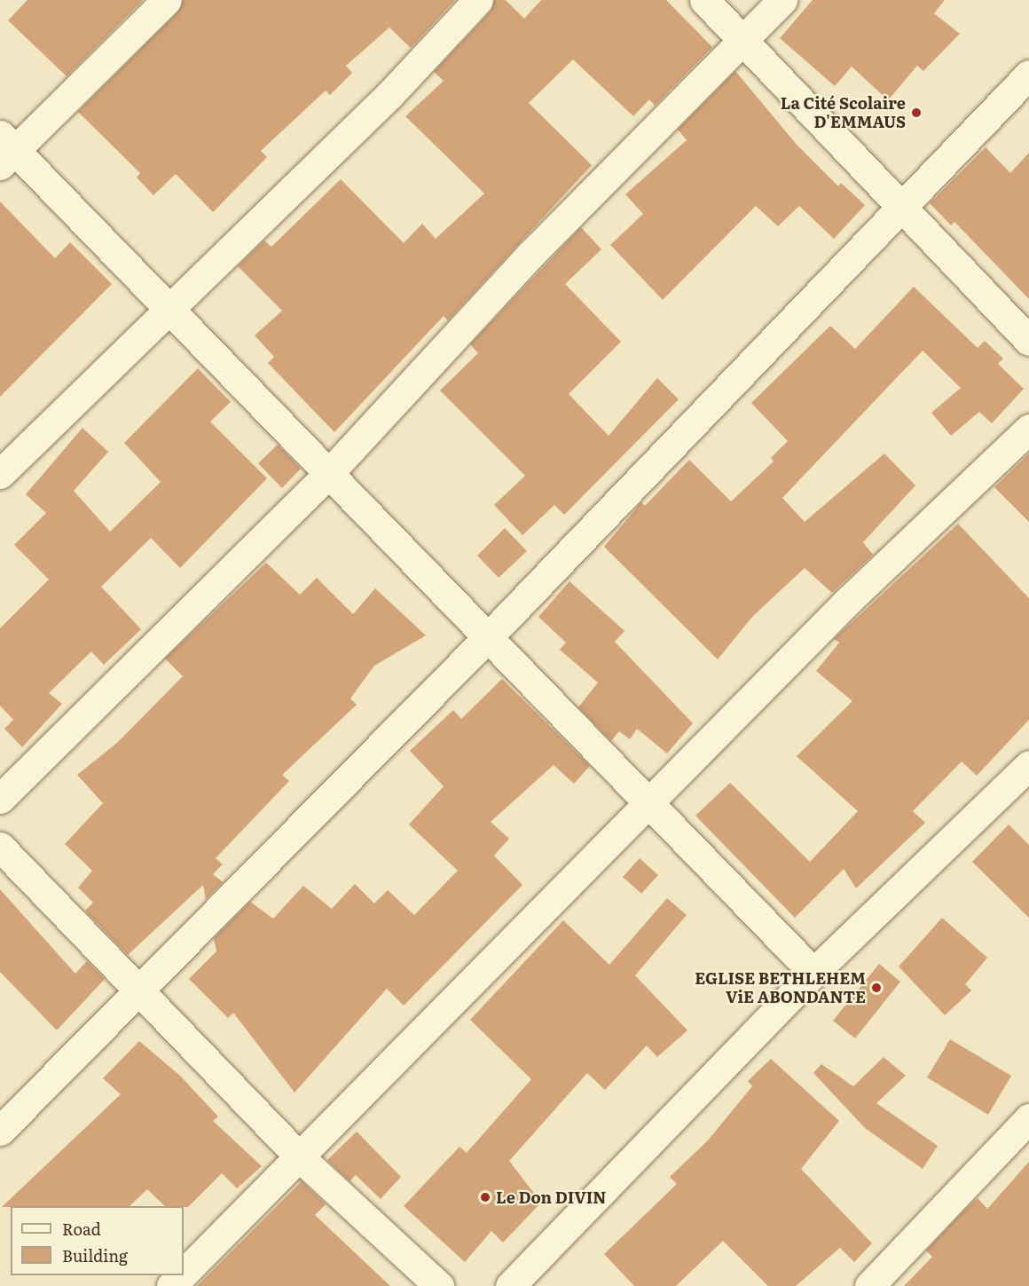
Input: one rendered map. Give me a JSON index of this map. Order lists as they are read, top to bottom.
{
  "places": ["La Cité Scolaire D'EMMAUS", "EGLISE BETHLEHEM ViE ABONDANTE", "Le Don DIVIN"],
  "legend": ["Road", "Building"]
}
